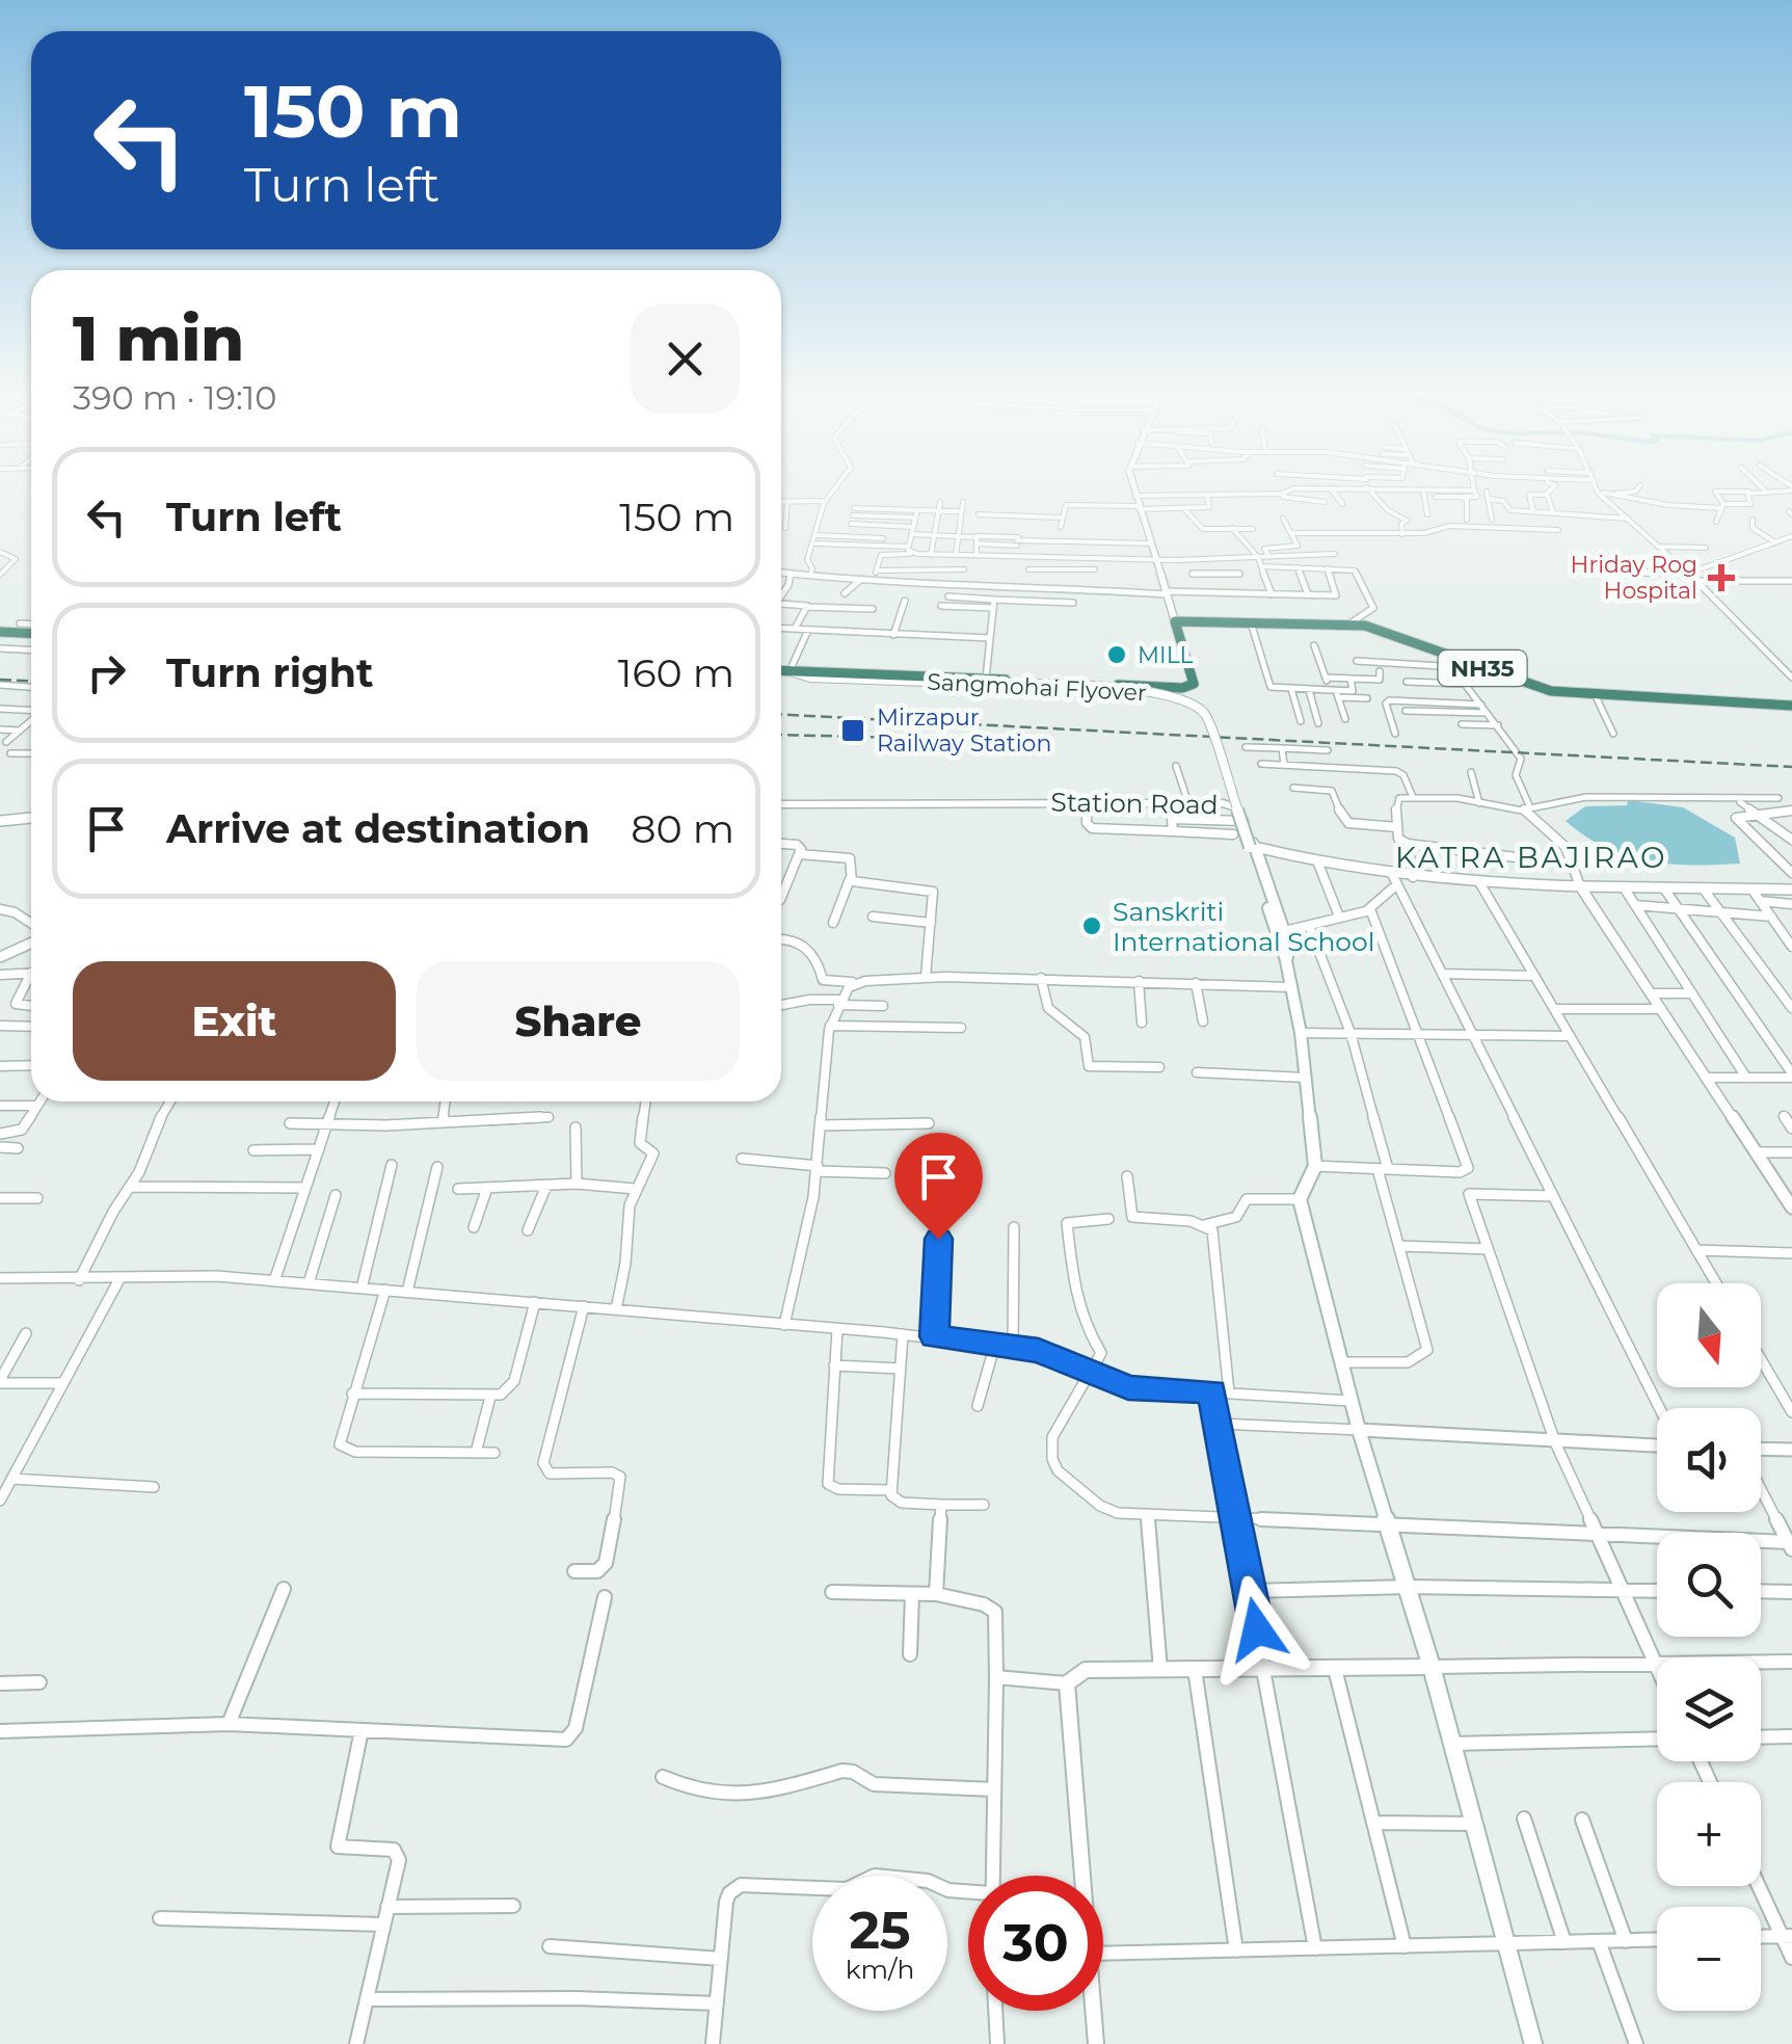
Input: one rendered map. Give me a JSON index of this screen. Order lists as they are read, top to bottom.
{
  "streets": {
    "highway": ["NH35"],
    "main road": ["Sangmohai Flyover"],
    "street": ["Station Road"]
  },
  "crossings": [
    ["Sangmohai Flyover", "Station Road"]
  ],
  "districts": ["KATRA BAJIRAO"],
  "places": {
    "health": ["Hriday Rog Hospital"],
    "other": ["MILL", "Sanskriti International School"],
    "transit": ["Mirzapur Railway Station"]
  },
  "north": "bottom",
  "page": {
    "turn": ["150 m", "Turn left"],
    "heading": ["1 min", "390 m · 19:10"],
    "list": [
      {
        "name": "Turn left",
        "value": "150 m"
      },
      {
        "name": "Turn right",
        "value": "160 m"
      },
      {
        "name": "Arrive at destination",
        "value": "80 m"
      }
    ],
    "buttons": ["Exit", "Share"],
    "map_buttons": ["+", "−"],
    "speed": "25 km/h",
    "limit": "30"
  }
}
